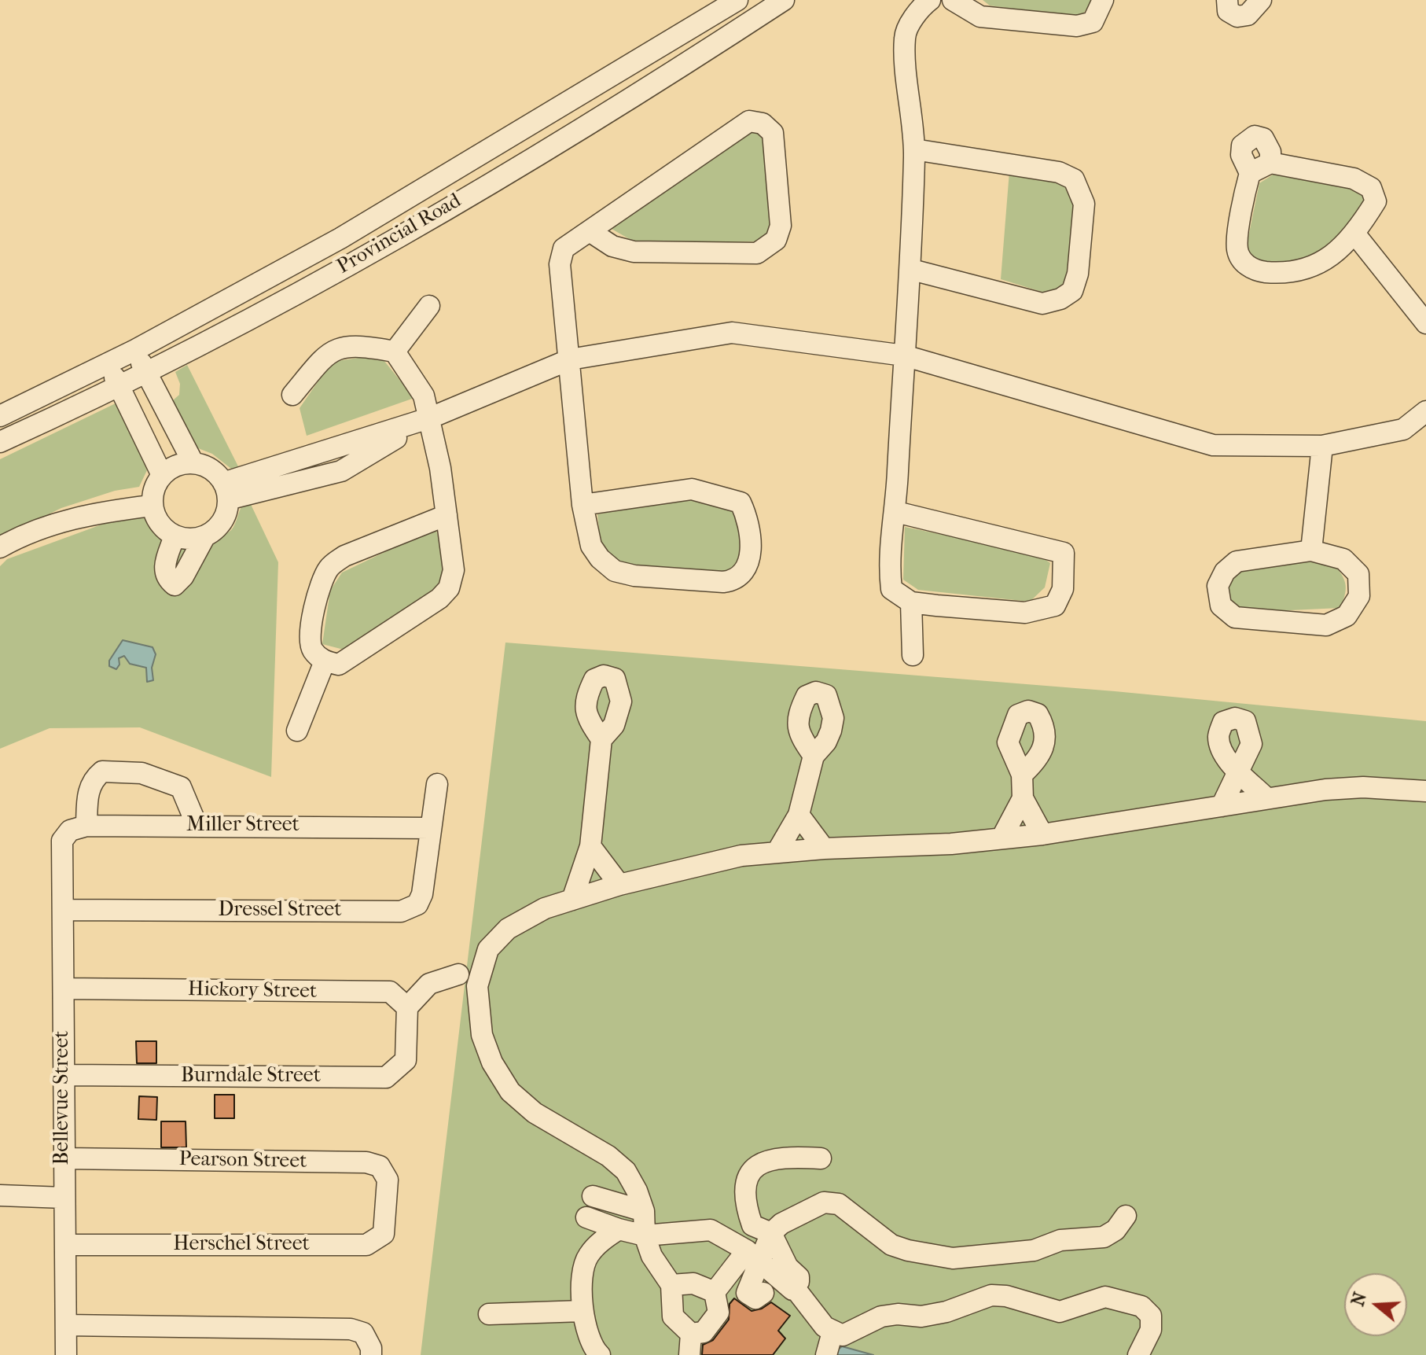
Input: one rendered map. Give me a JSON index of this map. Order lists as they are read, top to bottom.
{
  "streets": {
    "street": [
      "Provincial Road",
      "Miller Street",
      "Dressel Street",
      "Hickory Street",
      "Burndale Street",
      "Bellevue Street",
      "Pearson Street",
      "Herschel Street"
    ]
  },
  "crossings": [
    ["Miller Street", "Dressel Street"],
    ["Hickory Street", "Burndale Street"],
    ["Pearson Street", "Herschel Street"]
  ],
  "north": "left"
}
